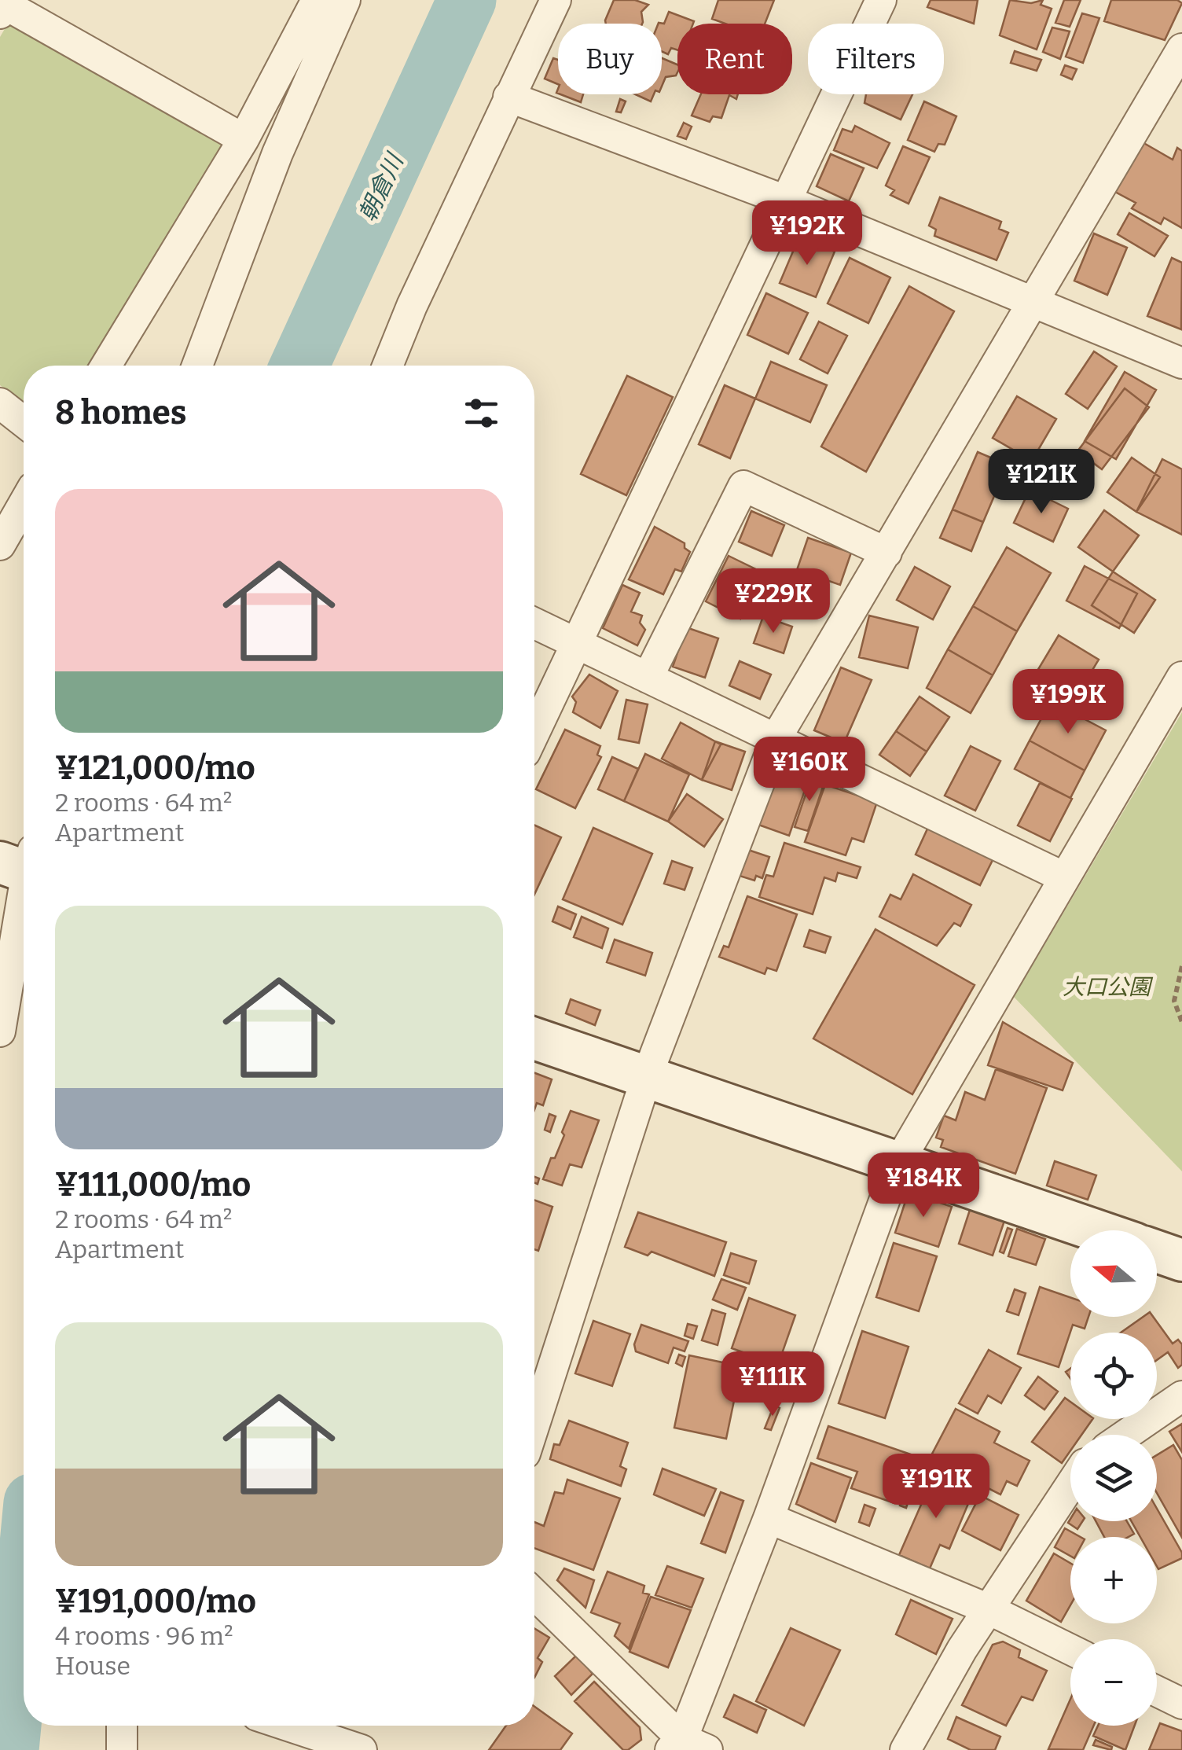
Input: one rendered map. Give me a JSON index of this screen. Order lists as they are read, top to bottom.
{
  "water": ["朝倉川"],
  "parks": ["大口公園"],
  "north": "left",
  "page": {
    "chip": ["Buy", "Rent", "Filters"],
    "price": [
      "¥192K",
      "¥121K",
      "¥229K",
      "¥199K",
      "¥160K",
      "¥184K",
      "¥111K",
      "¥191K"
    ],
    "heading": "8 homes",
    "list": [
      {
        "name": "¥121,000/mo",
        "note": "2 rooms · 64 m² · Apartment"
      },
      {
        "name": "¥111,000/mo",
        "note": "2 rooms · 64 m² · Apartment"
      },
      {
        "name": "¥191,000/mo",
        "note": "4 rooms · 96 m² · House"
      }
    ],
    "map_buttons": ["+", "−"]
  }
}
